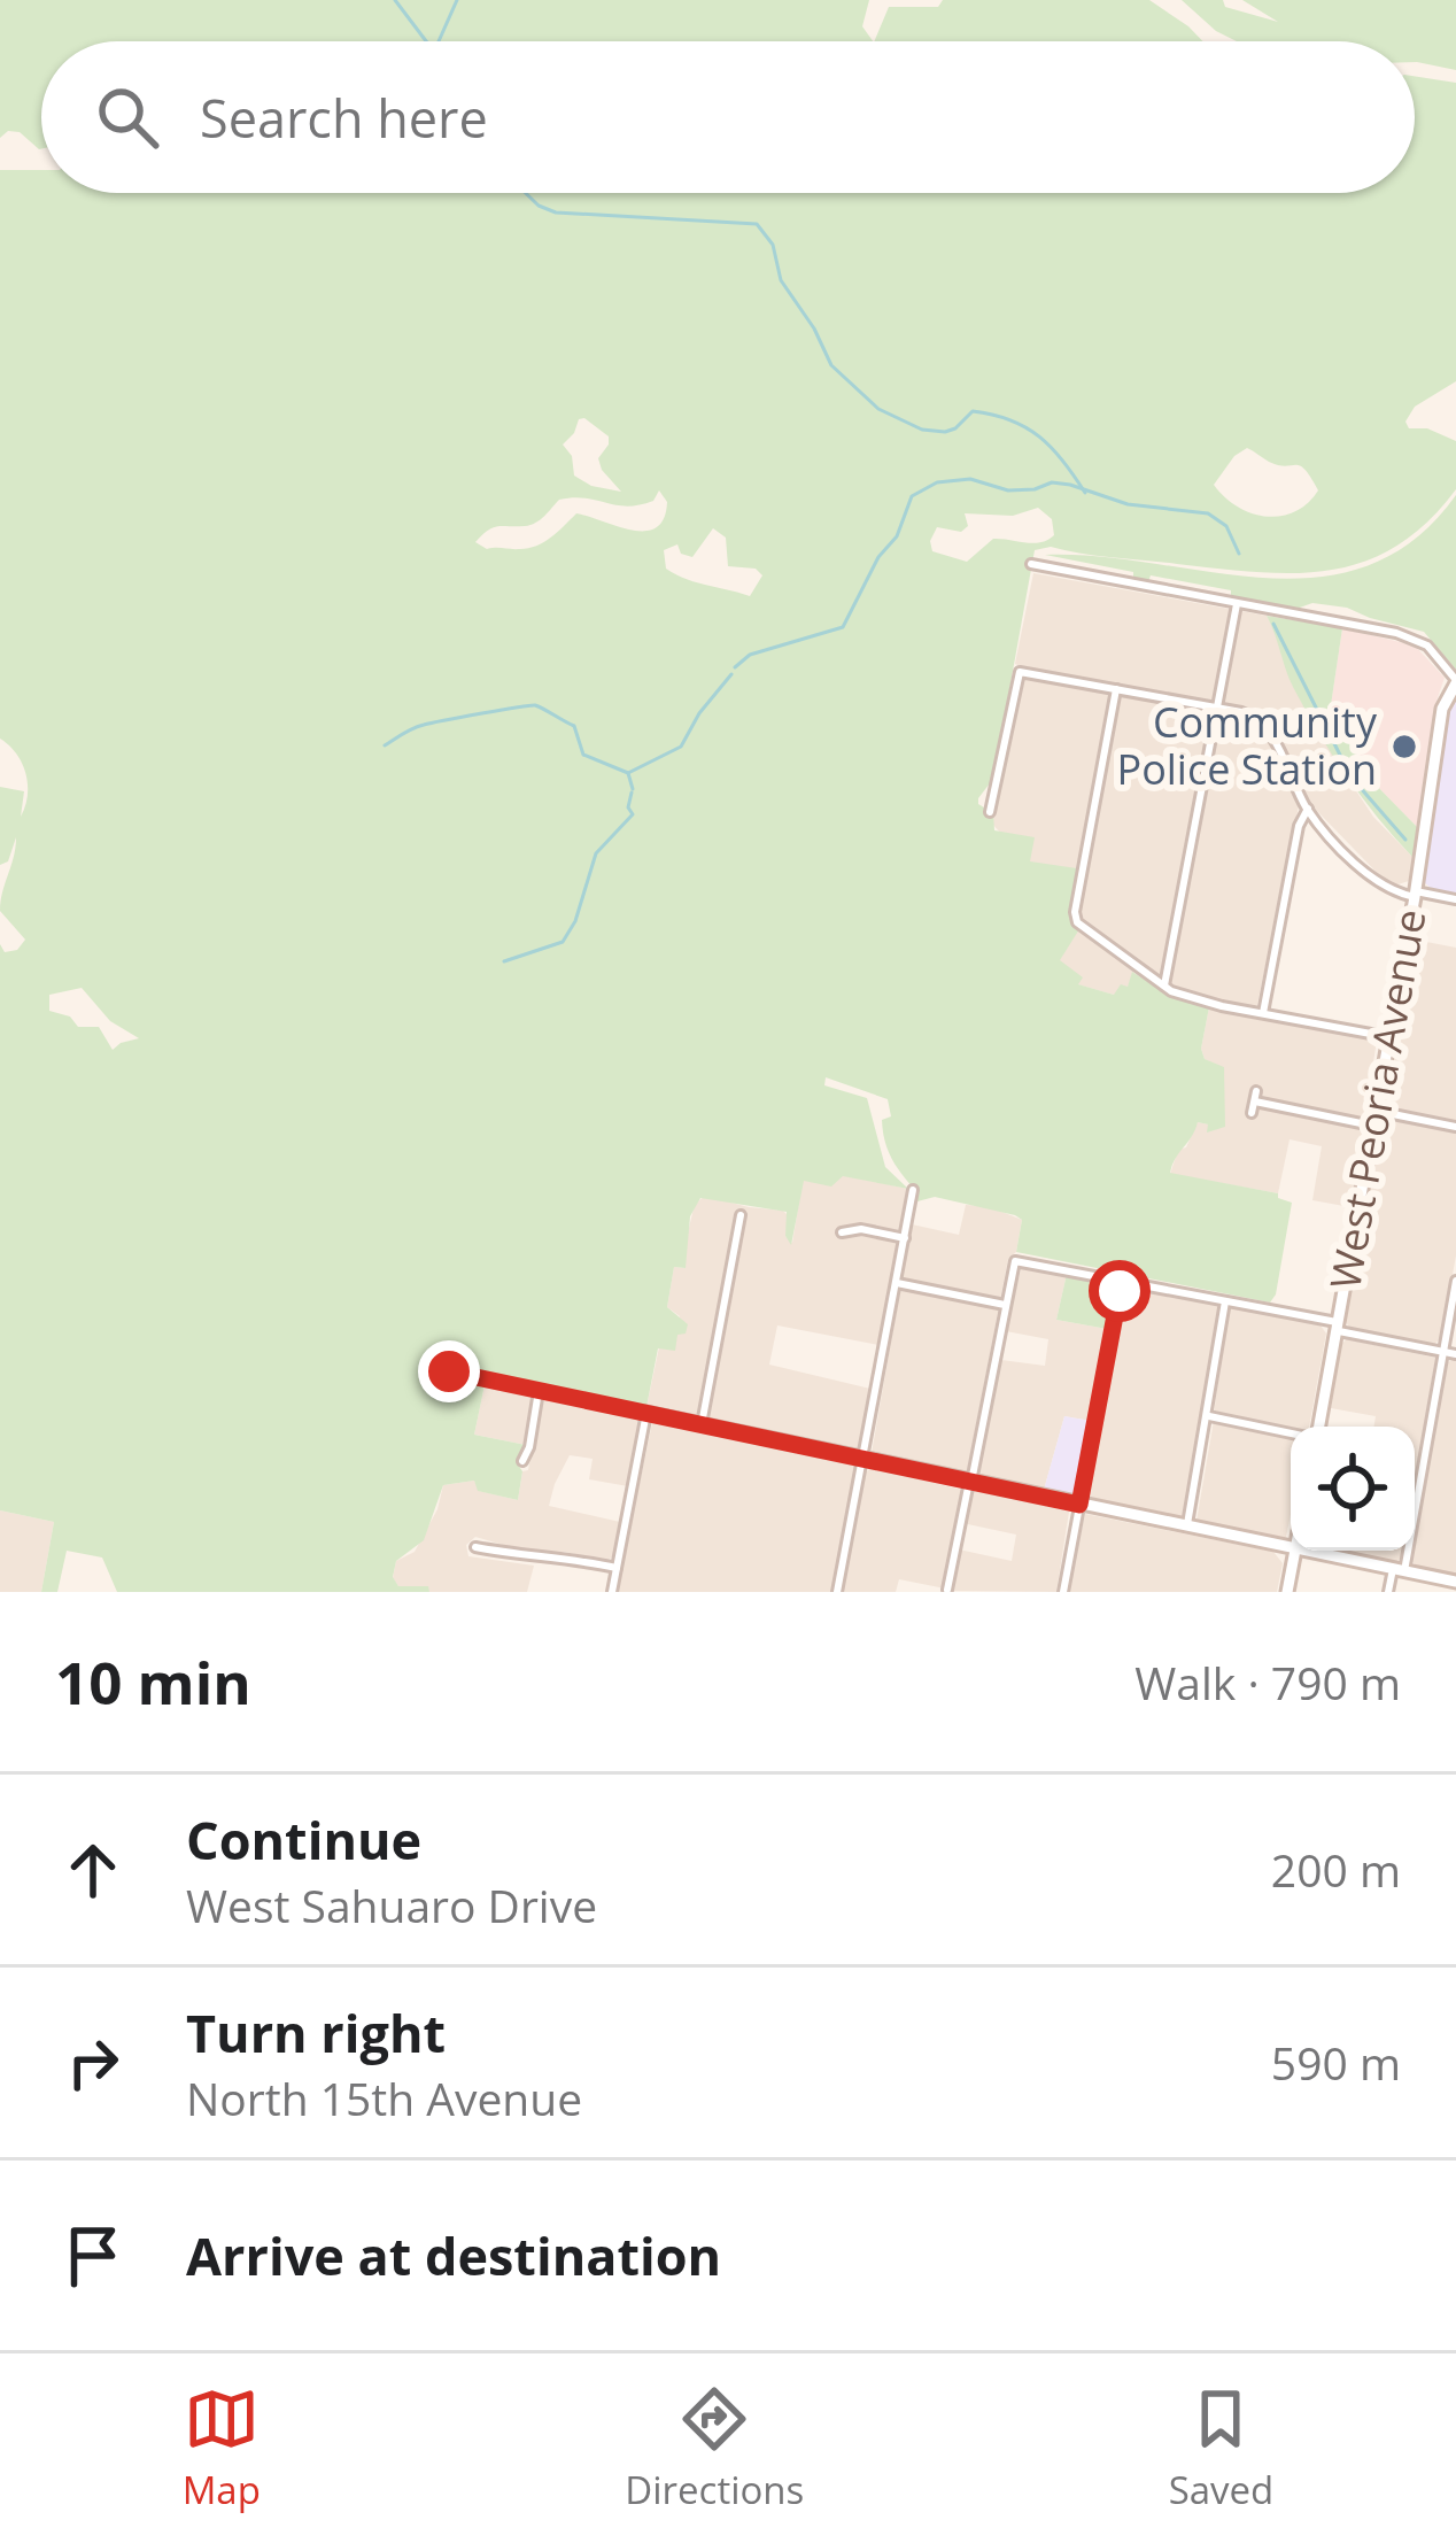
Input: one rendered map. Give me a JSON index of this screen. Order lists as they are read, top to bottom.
{
  "streets": {
    "main road": ["West Peoria Avenue"]
  },
  "places": ["Community Police Station"],
  "page": {
    "search": "Search here",
    "heading": ["10 min", "Walk · 790 m"],
    "list": [
      ["Continue", "West Sahuaro Drive", "200 m"],
      ["Turn right", "North 15th Avenue", "590 m"],
      "Arrive at destination"
    ],
    "nav": ["Map", "Directions", "Saved"]
  }
}
